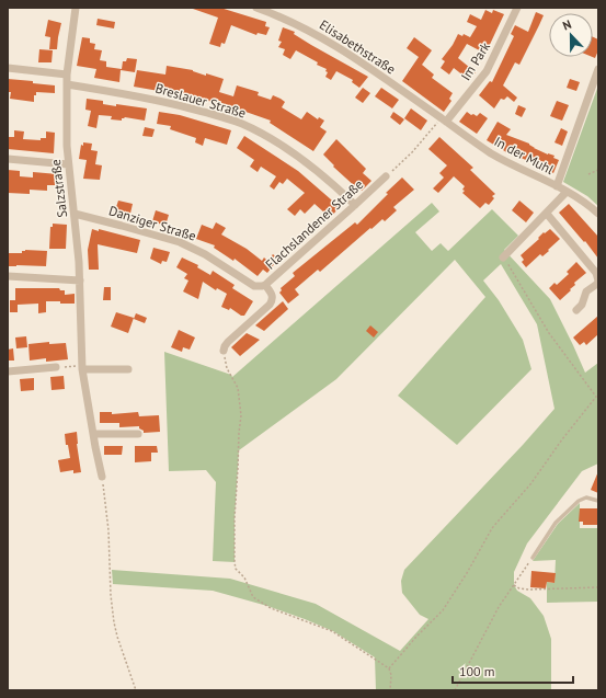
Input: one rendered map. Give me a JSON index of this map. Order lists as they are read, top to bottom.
{
  "streets": {
    "street": [
      "Elisabethstraße",
      "Im Park",
      "Breslauer Straße",
      "In der Muhl",
      "Salzstraße",
      "Danziger Straße",
      "Flachslandener Straße"
    ]
  },
  "crossings": [
    ["Elisabethstraße", "Im Park"],
    ["Elisabethstraße", "In der Muhl"],
    ["Im Park", "In der Muhl"],
    ["Breslauer Straße", "Salzstraße"],
    ["Breslauer Straße", "Flachslandener Straße"],
    ["Salzstraße", "Danziger Straße"],
    ["Danziger Straße", "Flachslandener Straße"]
  ],
  "scale_bar": "100 m",
  "north": "top"
}
